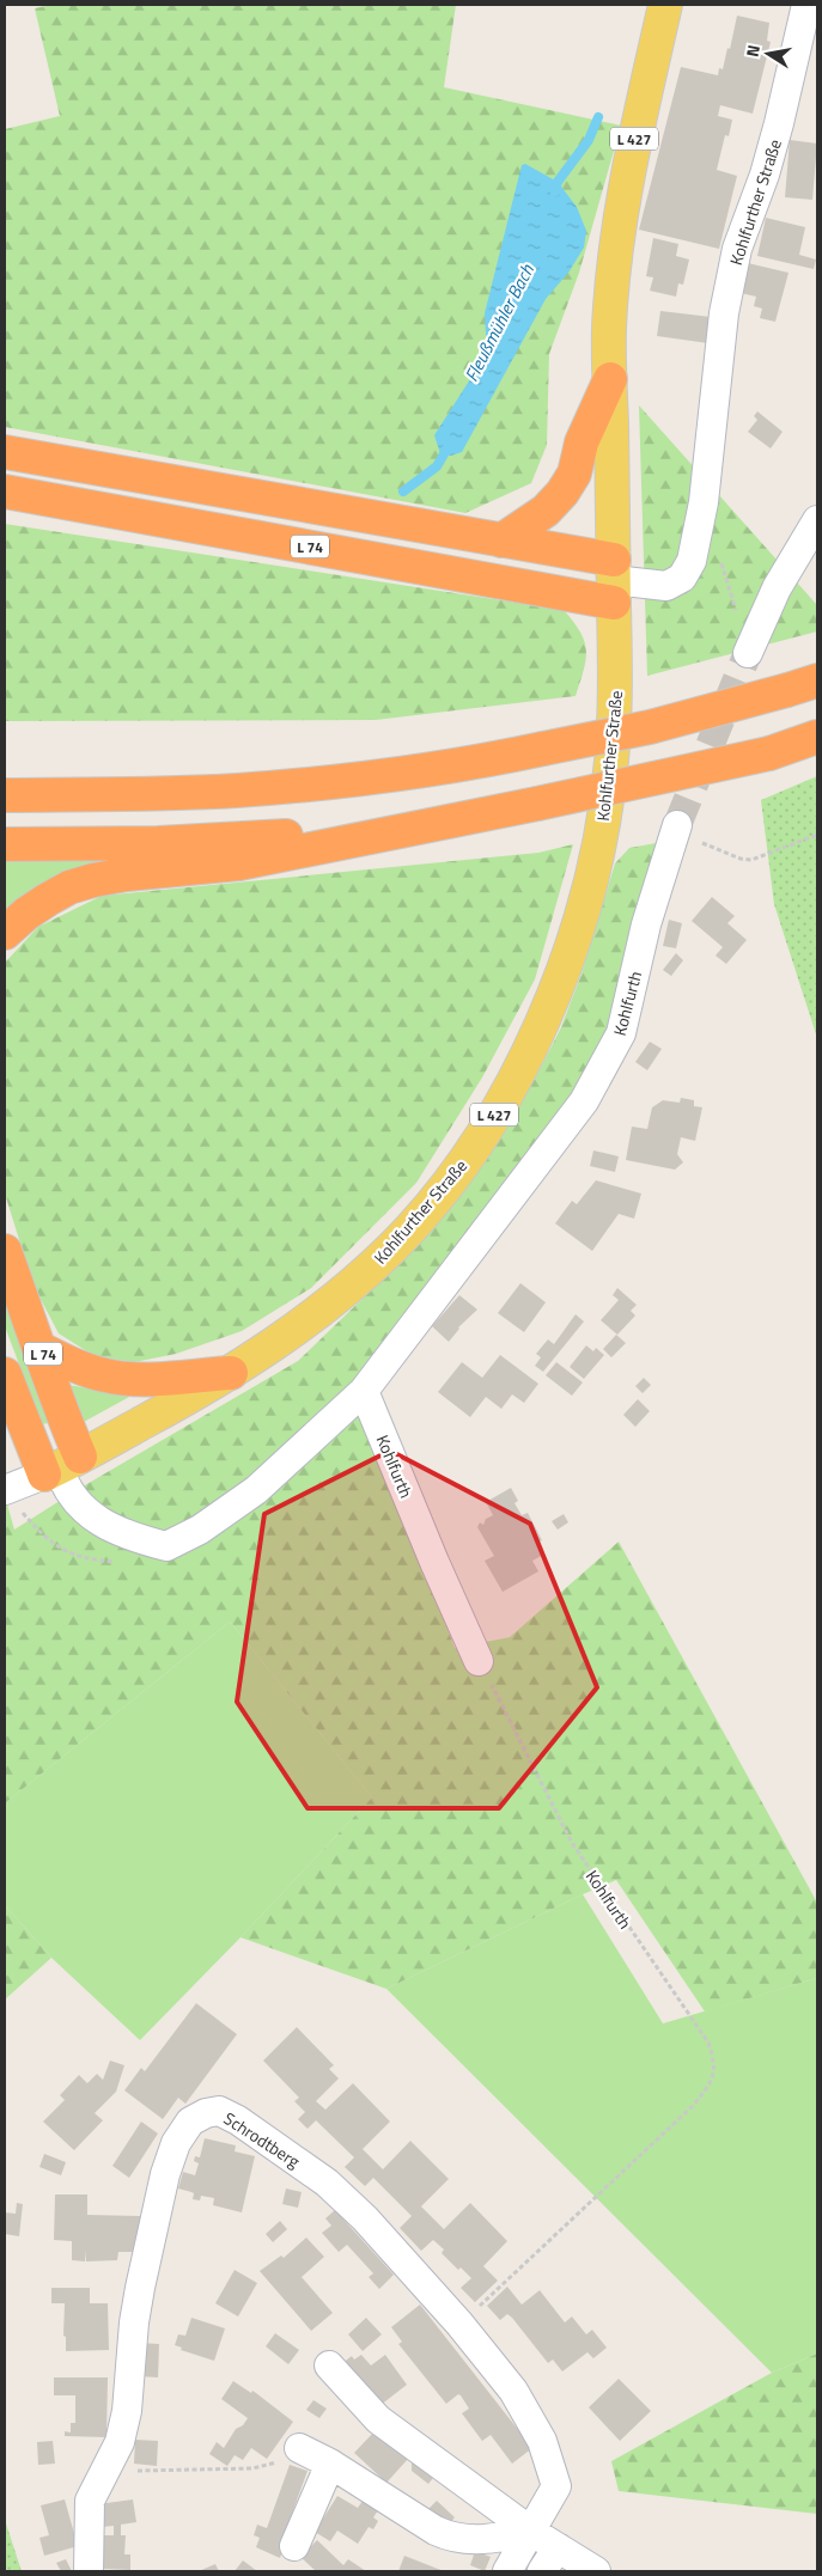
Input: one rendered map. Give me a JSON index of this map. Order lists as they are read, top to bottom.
{
  "streets": {
    "highway": ["L 74"],
    "main road": ["L 427", "Kohlfurther Straße"],
    "street": ["Kohlfurth", "Schrodtberg"]
  },
  "crossings": [
    ["Kohlfurther Straße", "L 74"],
    ["Kohlfurther Straße", "Kohlfurth"],
    ["L 74", "Kohlfurth"],
    ["Kohlfurth", "Schrodtberg"]
  ],
  "water": ["Fleußmühler Bach"],
  "north": "left"
}
